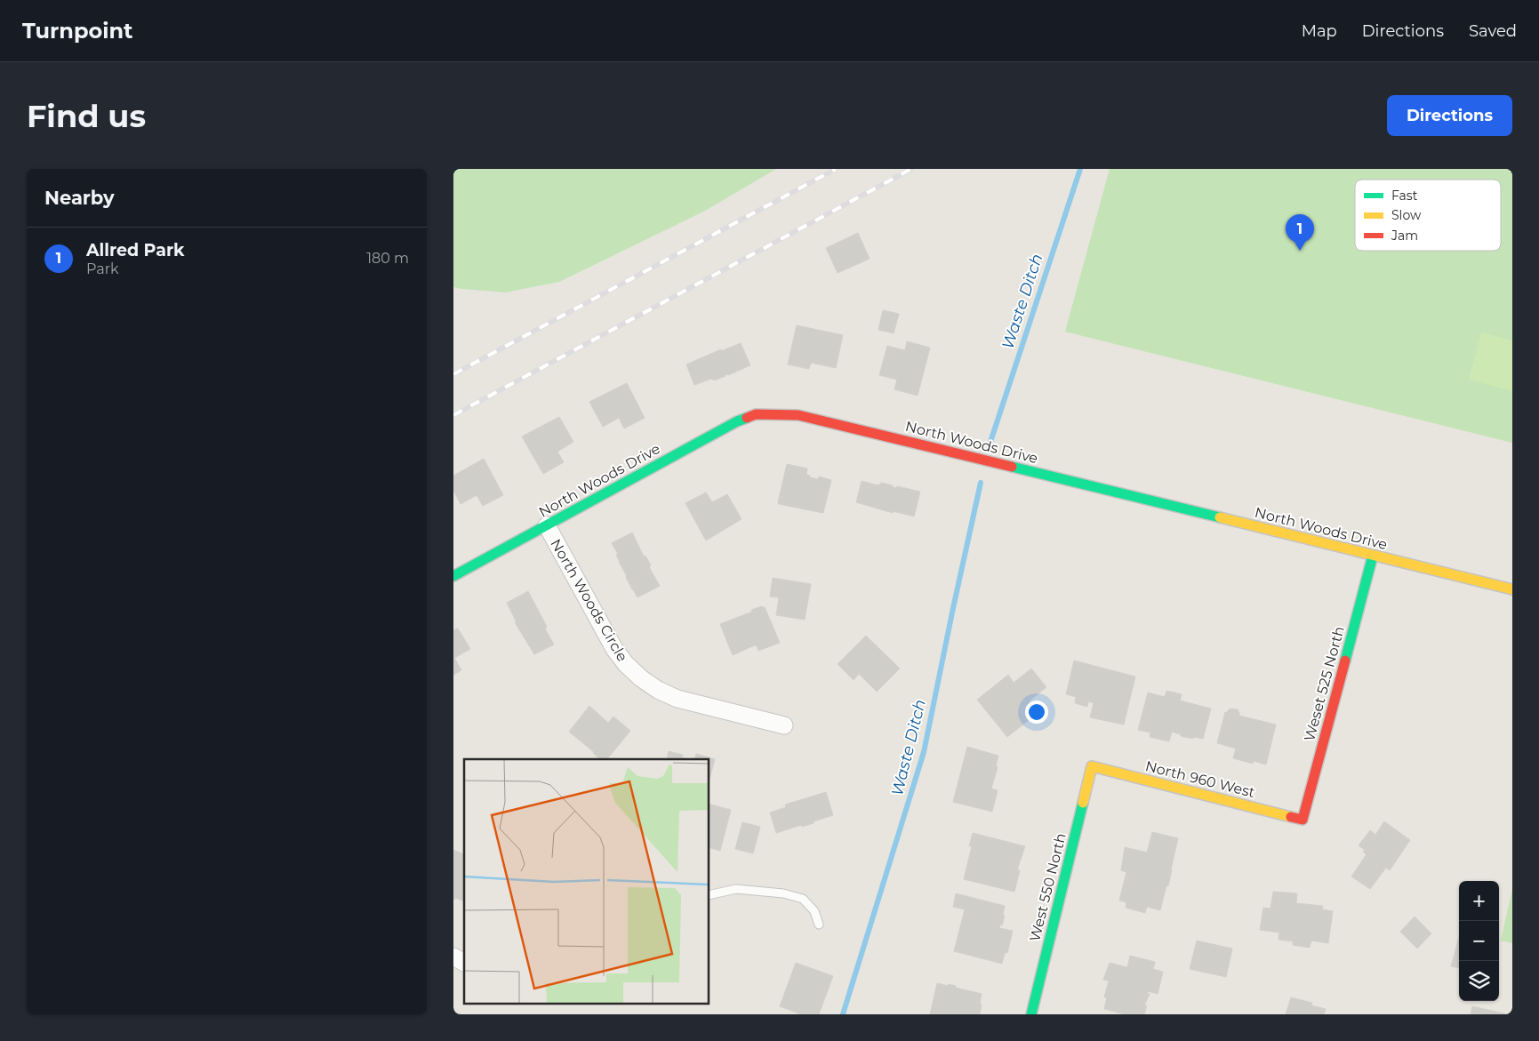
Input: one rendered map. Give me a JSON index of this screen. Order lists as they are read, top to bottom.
{
  "streets": {
    "street": [
      "North Woods Drive",
      "North Woods Circle",
      "Weset 525 North",
      "North 960 West",
      "West 550 North"
    ]
  },
  "crossings": [
    ["North Woods Drive", "North Woods Circle"],
    ["North Woods Drive", "Weset 525 North"],
    ["Weset 525 North", "North 960 West"],
    ["North 960 West", "West 550 North"]
  ],
  "water": ["Waste Ditch"],
  "legend": ["Fast", "Slow", "Jam"],
  "page": {
    "header": "Turnpoint",
    "nav": ["Map", "Directions", "Saved"],
    "buttons": "Directions",
    "title": "Find us",
    "heading": "Nearby",
    "pins": "1",
    "list": [
      {
        "mark": "1",
        "name": "Allred Park",
        "note": "Park",
        "value": "180 m"
      }
    ],
    "map_buttons": ["+", "−"]
  }
}
